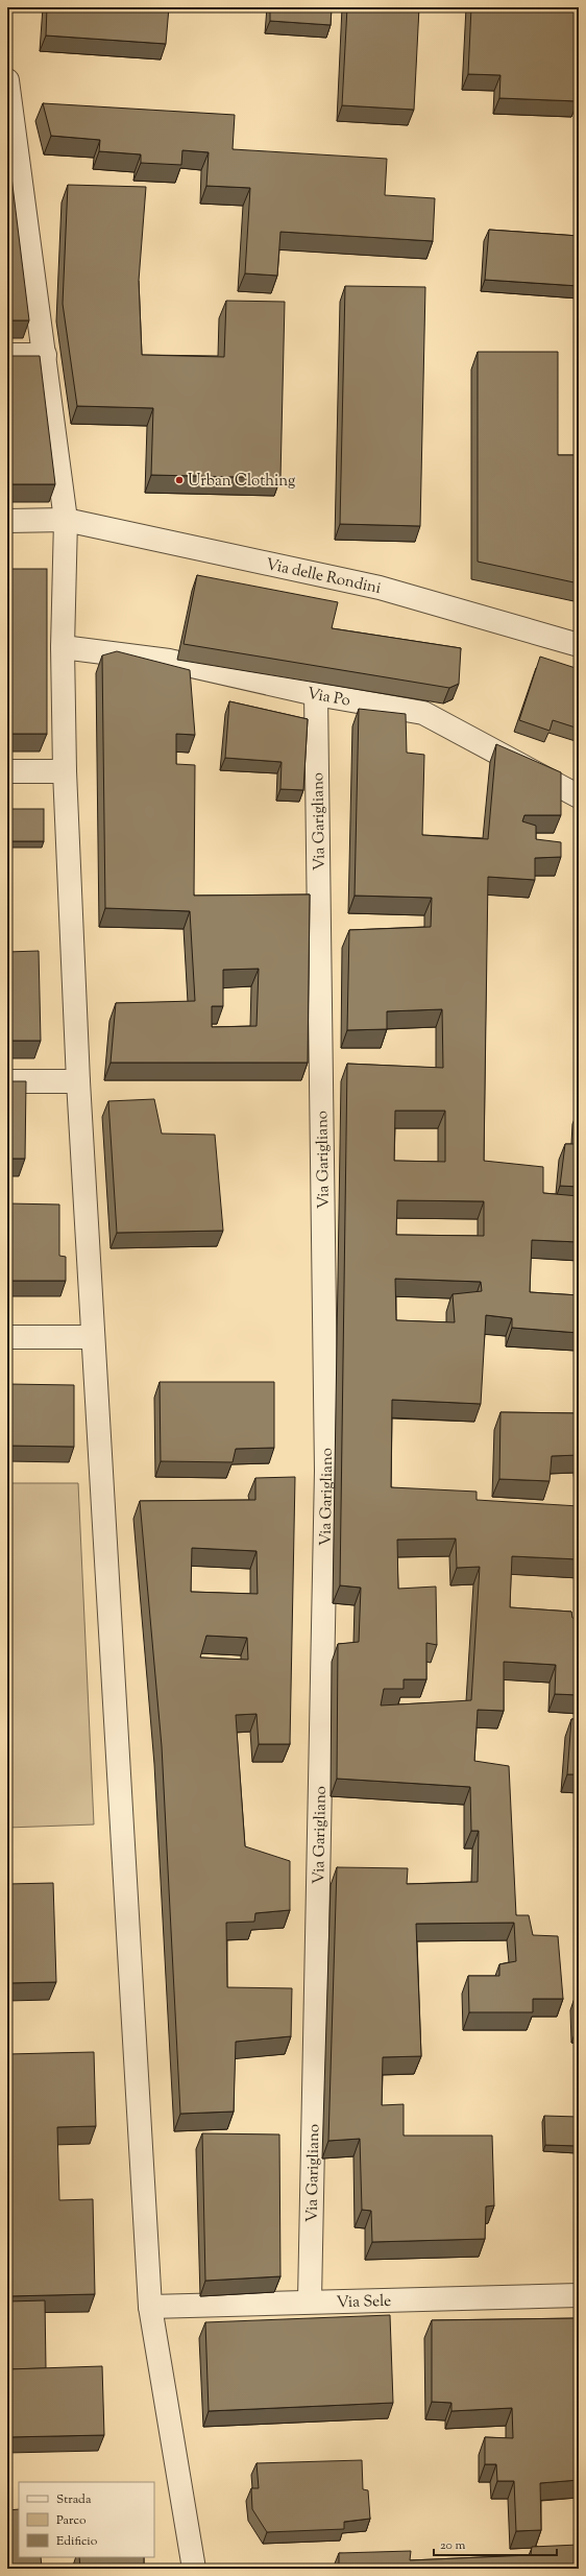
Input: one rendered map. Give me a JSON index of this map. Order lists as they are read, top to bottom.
{
  "streets": {
    "street": [
      "Via delle Rondini",
      "Via Po",
      "Via Garigliano",
      "Via Sele"
    ]
  },
  "crossings": [
    ["Via Po", "Via Garigliano"],
    ["Via Garigliano", "Via Sele"]
  ],
  "places": ["Urban Clothing"],
  "legend": ["Strada", "Parco", "Edificio"],
  "scale_bar": "20 m"
}
